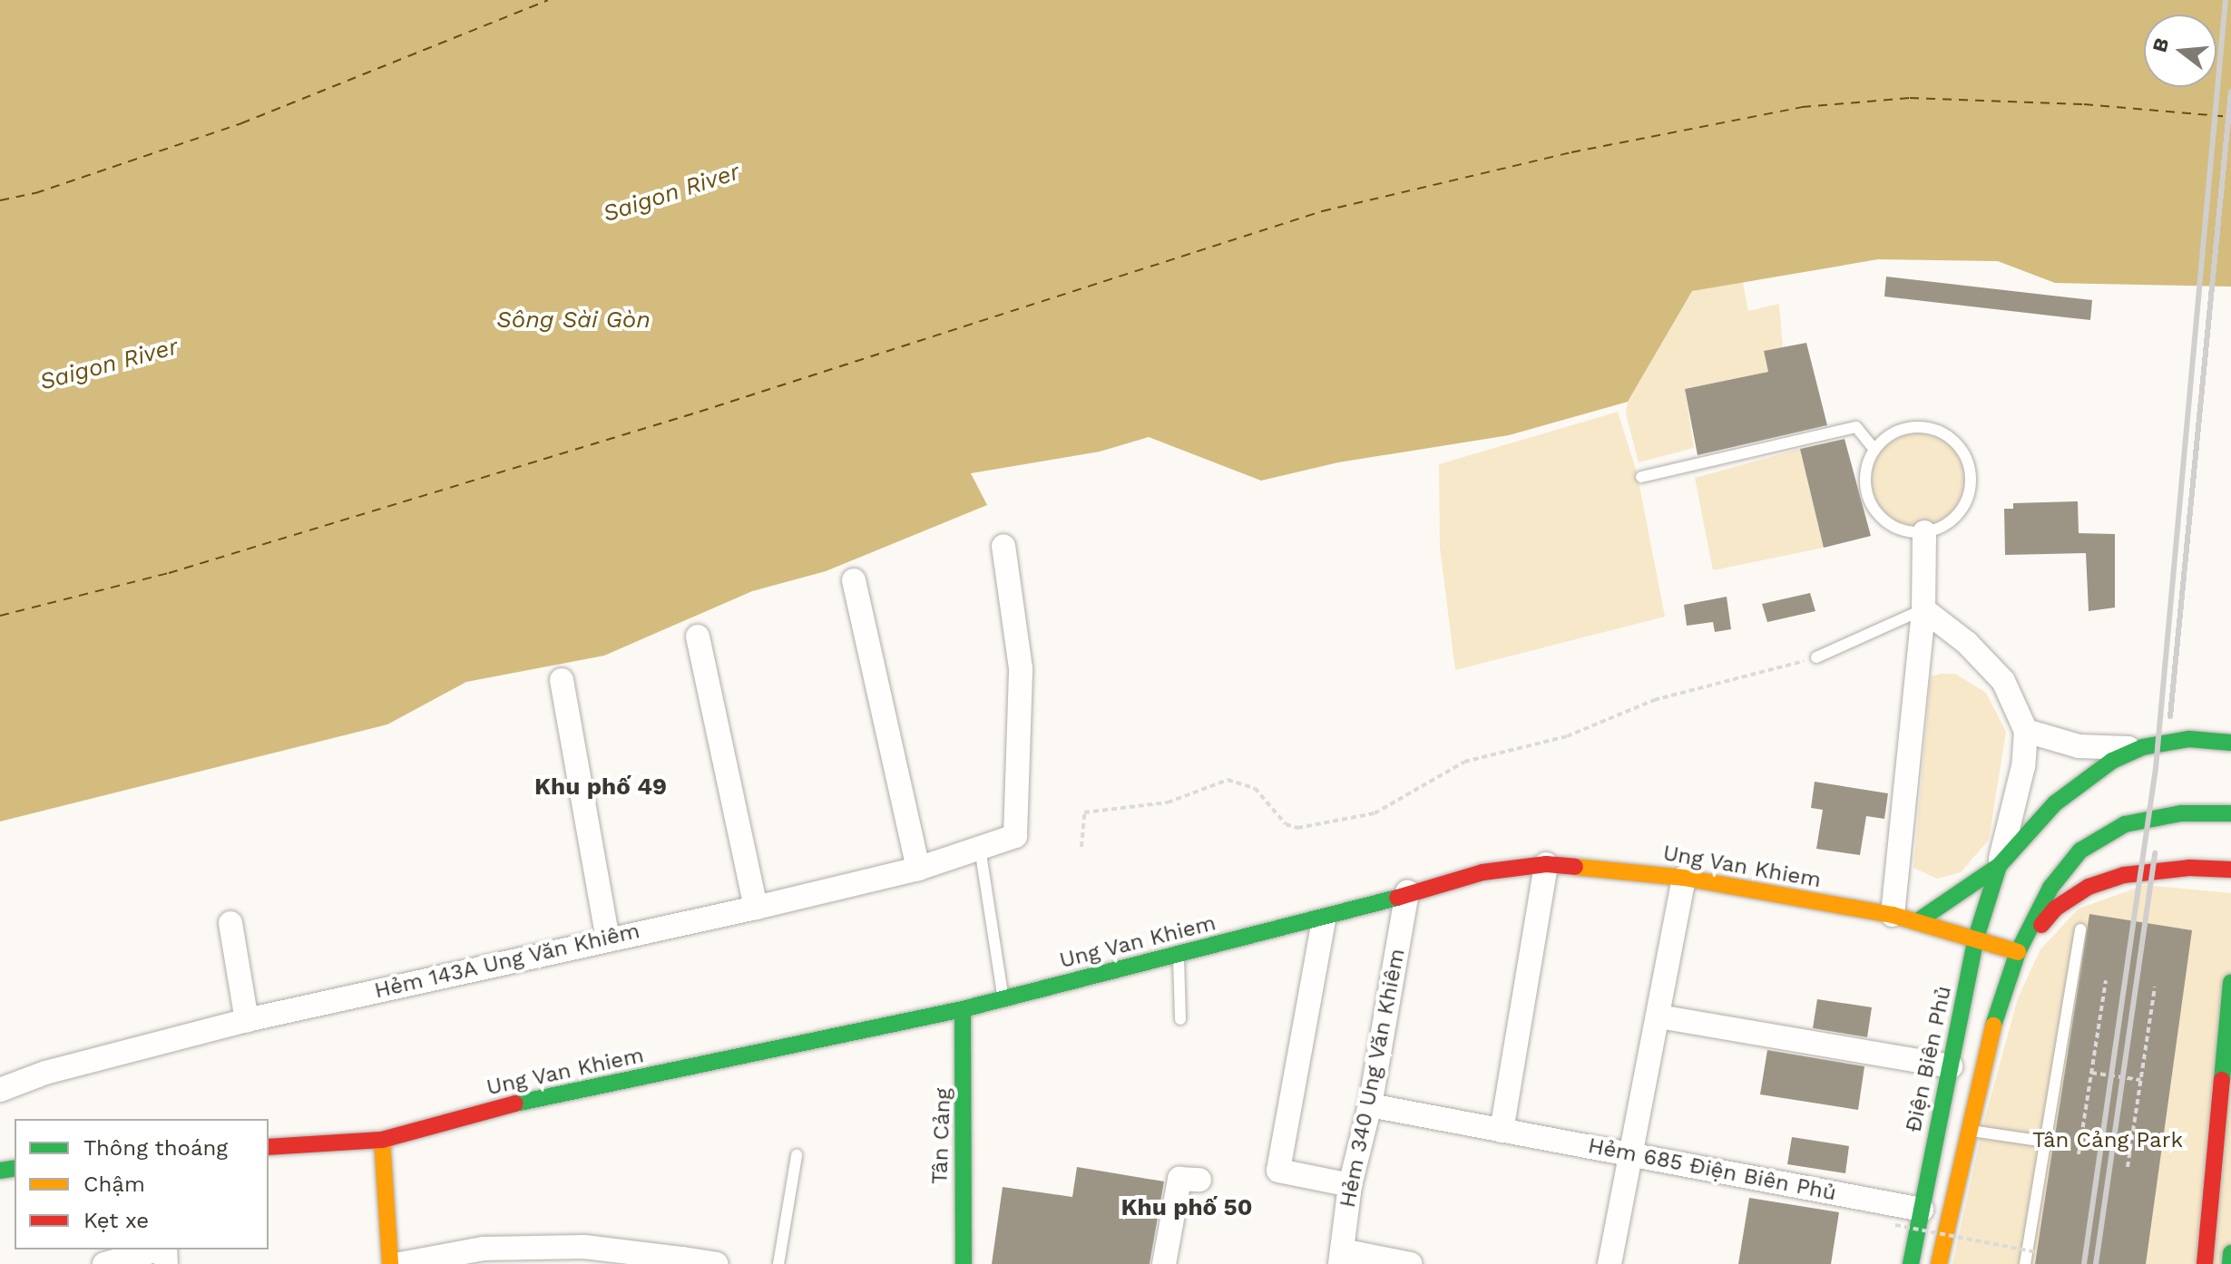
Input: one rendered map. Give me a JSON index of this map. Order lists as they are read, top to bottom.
{
  "streets": {
    "main road": ["Ung Van Khiem", "Điện Biên Phủ", "Tân Cảng"],
    "street": ["Hẻm 143A Ung Văn Khiêm", "Hẻm 340 Ung Văn Khiêm", "Hẻm 685 Điện Biên Phủ"]
  },
  "crossings": [
    ["Ung Van Khiem", "Điện Biên Phủ"],
    ["Ung Van Khiem", "Hẻm 340 Ung Văn Khiêm"],
    ["Ung Van Khiem", "Tân Cảng"],
    ["Điện Biên Phủ", "Hẻm 685 Điện Biên Phủ"],
    ["Hẻm 340 Ung Văn Khiêm", "Hẻm 685 Điện Biên Phủ"]
  ],
  "districts": ["Khu phố 49", "Khu phố 50"],
  "water": ["Saigon River", "Sông Sài Gòn"],
  "parks": ["Tân Cảng Park"],
  "legend": ["Thông thoáng", "Chậm", "Kẹt xe"],
  "north": "left"
}
